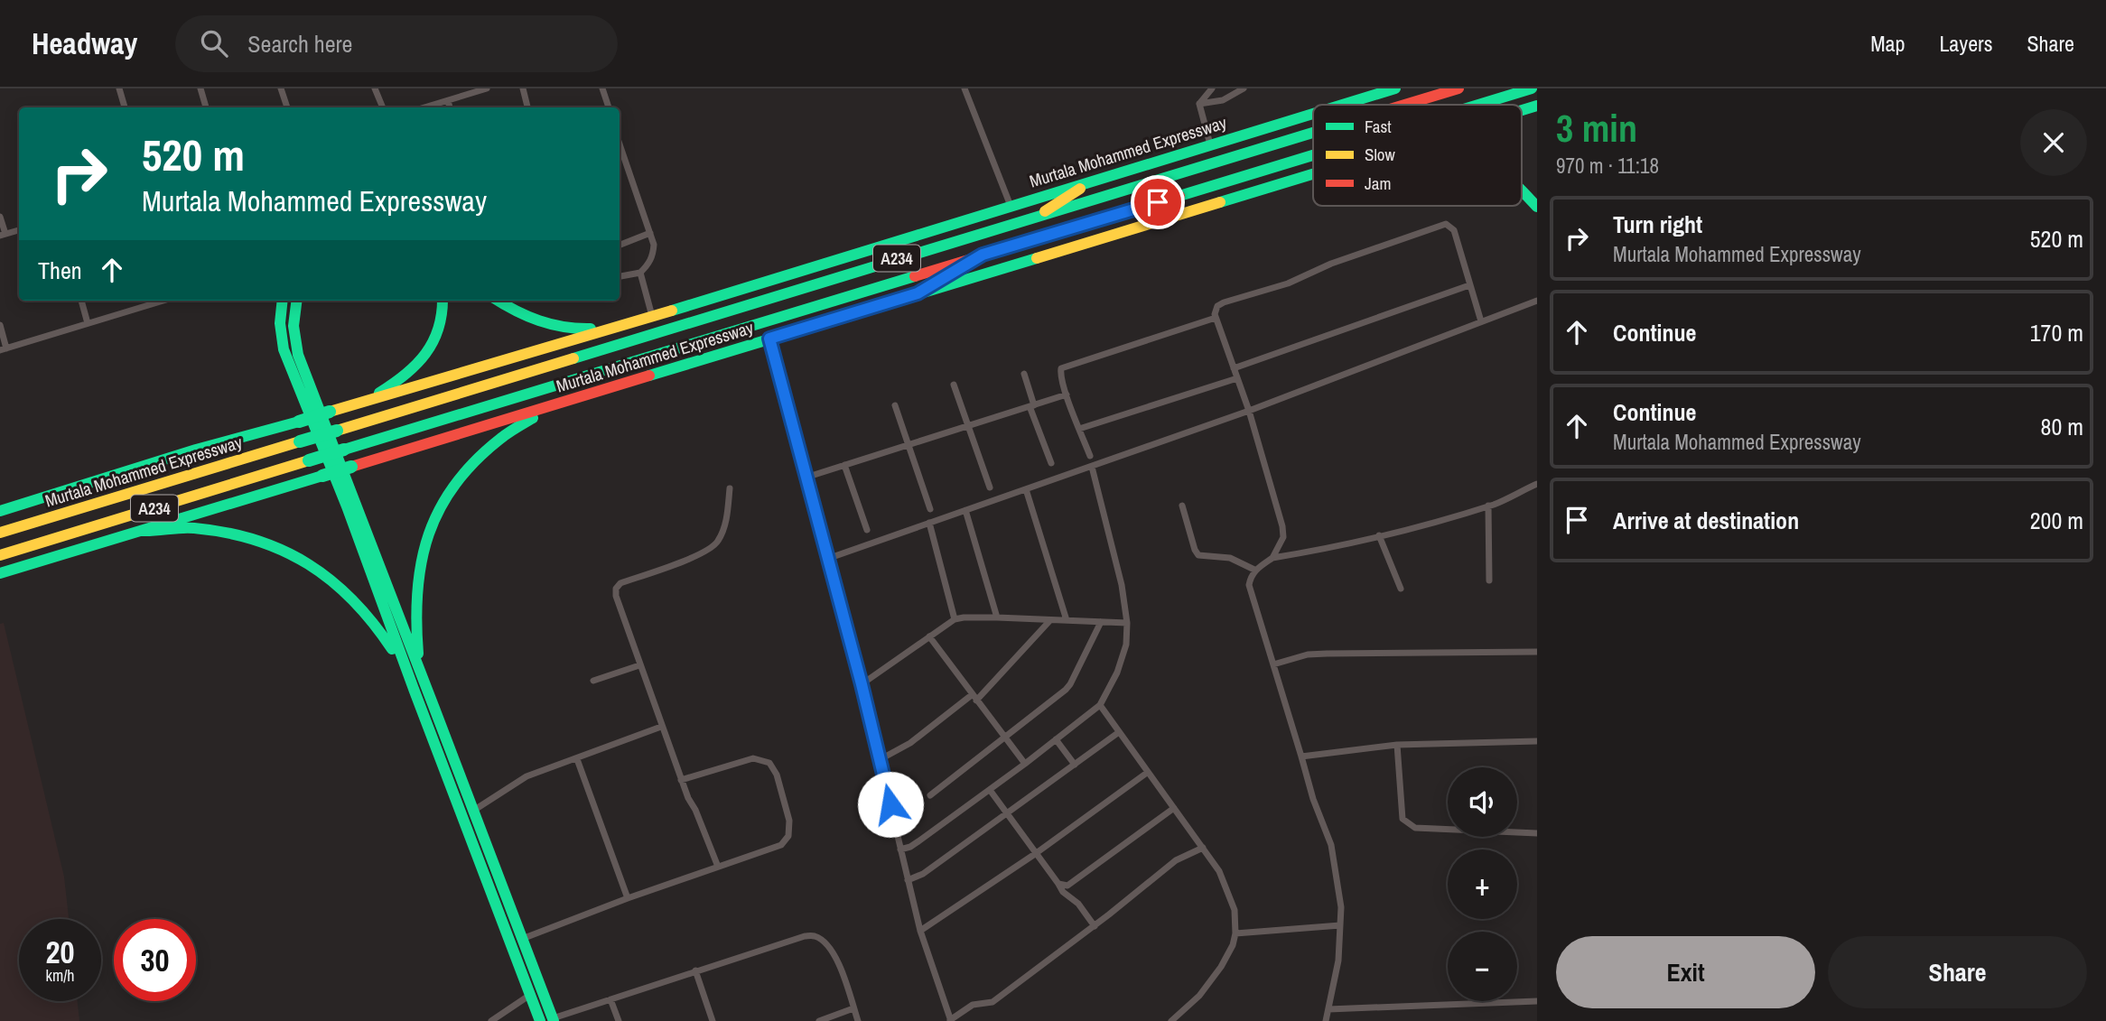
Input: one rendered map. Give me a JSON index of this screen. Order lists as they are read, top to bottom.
{
  "streets": {
    "main road": ["Murtala Mohammed Expressway", "A234"]
  },
  "legend": ["Fast", "Slow", "Jam"],
  "page": {
    "header": "Headway",
    "search": "Search here",
    "nav": ["Map", "Layers", "Share"],
    "heading": ["3 min", "970 m · 11:18"],
    "turn": ["520 m", "Murtala Mohammed Expressway"],
    "list": [
      {
        "name": "Turn right",
        "note": "Murtala Mohammed Expressway",
        "value": "520 m"
      },
      {
        "name": "Continue",
        "value": "170 m"
      },
      {
        "name": "Continue",
        "note": "Murtala Mohammed Expressway",
        "value": "80 m"
      },
      {
        "name": "Arrive at destination",
        "value": "200 m"
      }
    ],
    "then": "Then",
    "map_buttons": ["+", "−"],
    "speed": "20 km/h",
    "limit": "30",
    "buttons": ["Exit", "Share"]
  }
}
